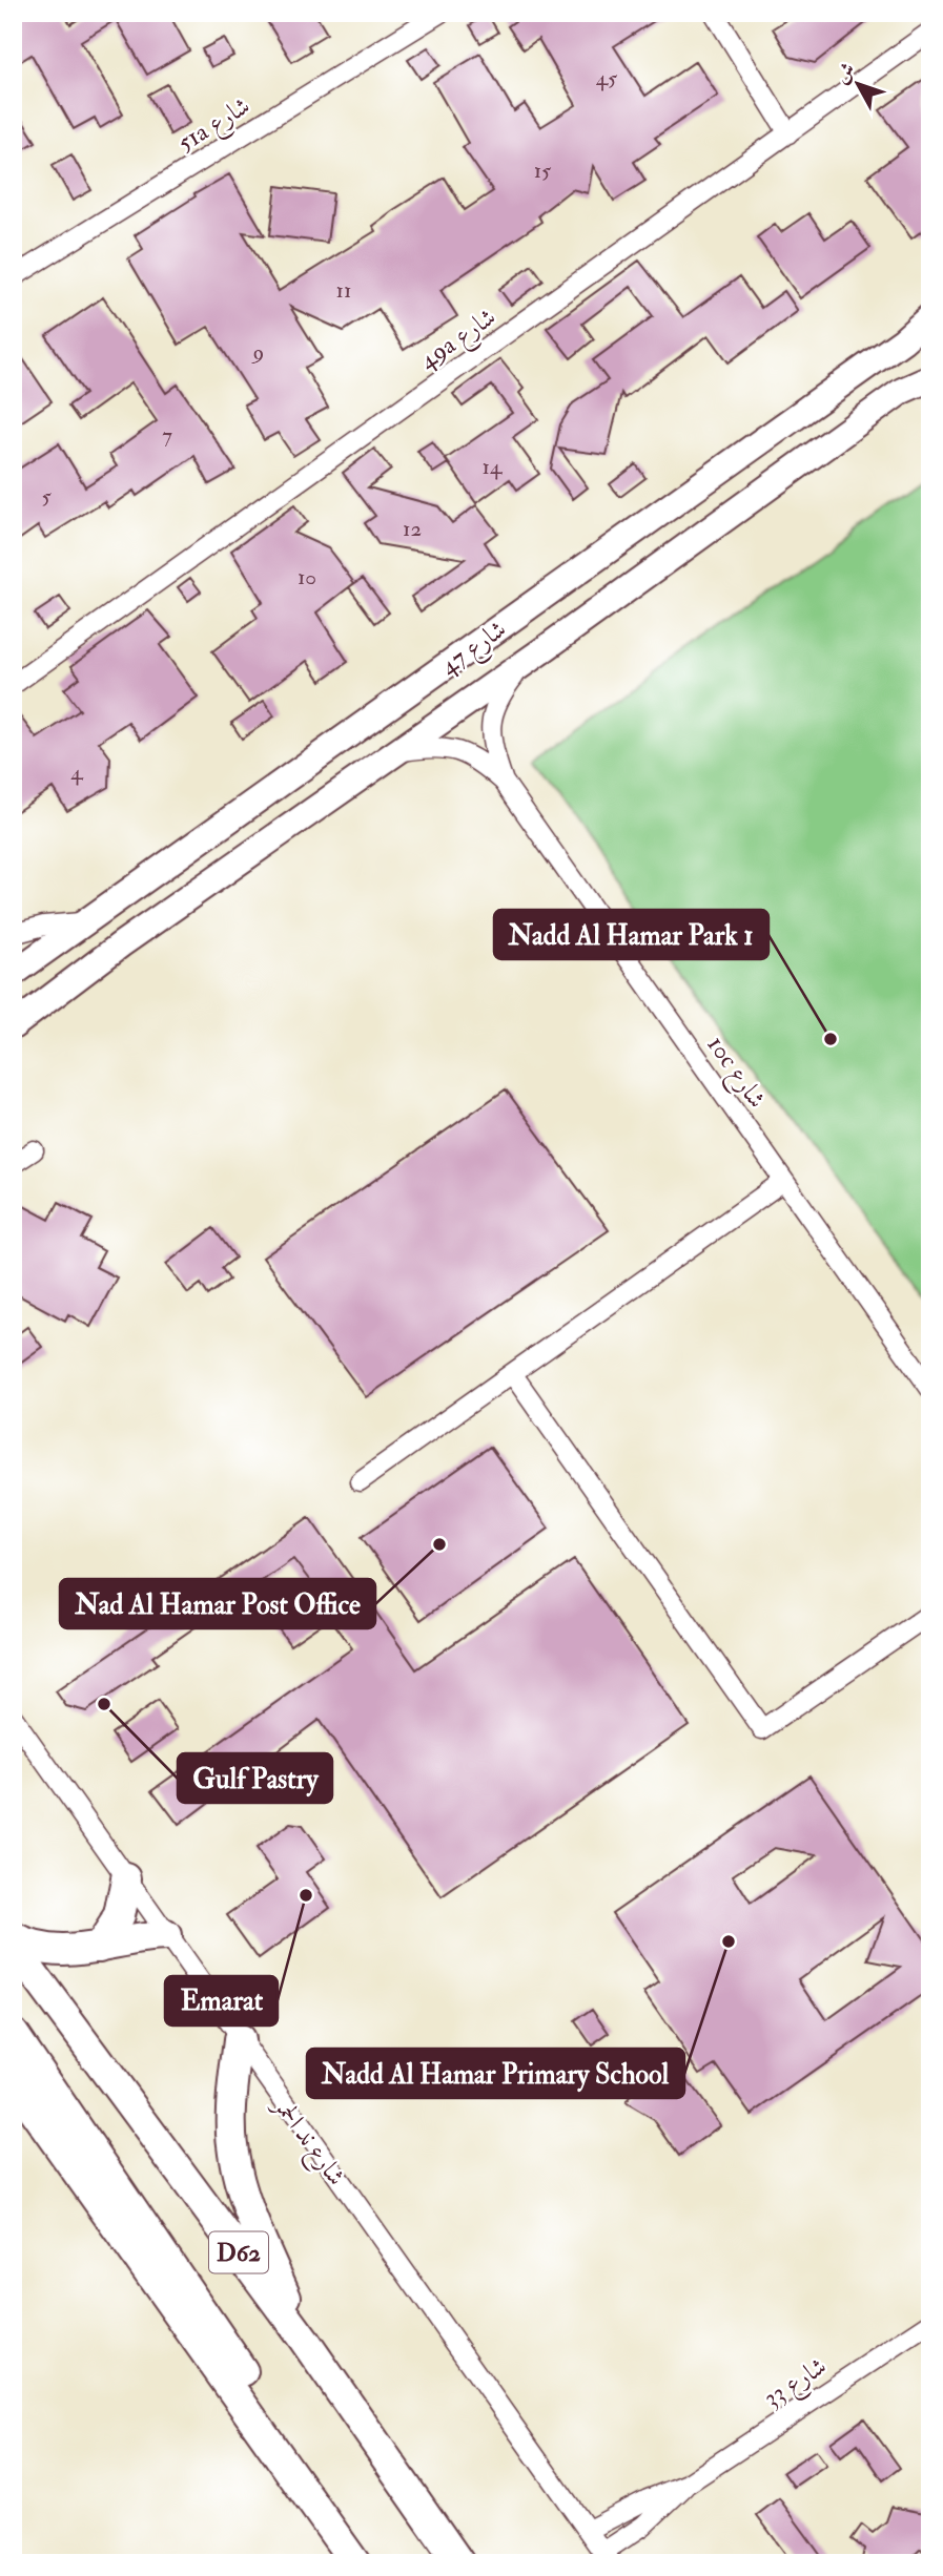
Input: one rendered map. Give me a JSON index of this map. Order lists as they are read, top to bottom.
{
  "streets": {
    "main road": ["D62"],
    "street": [
      "51a شارع",
      "49a شارع",
      "شارع 47",
      "10c شارع",
      "شارع ند الحمر",
      "شارع 33"
    ]
  },
  "crossings": [
    ["شارع 47", "10c شارع"],
    ["شارع ند الحمر", "شارع 33"]
  ],
  "places": [
    "Nadd Al Hamar Park 1",
    "Nad Al Hamar Post Office",
    "Gulf Pastry",
    "Emarat",
    "Nadd Al Hamar Primary School"
  ],
  "house_numbers": [
    "45",
    "15",
    "11",
    "9",
    "7",
    "14",
    "5",
    "12",
    "10",
    "4"
  ],
  "north": "top left"
}
